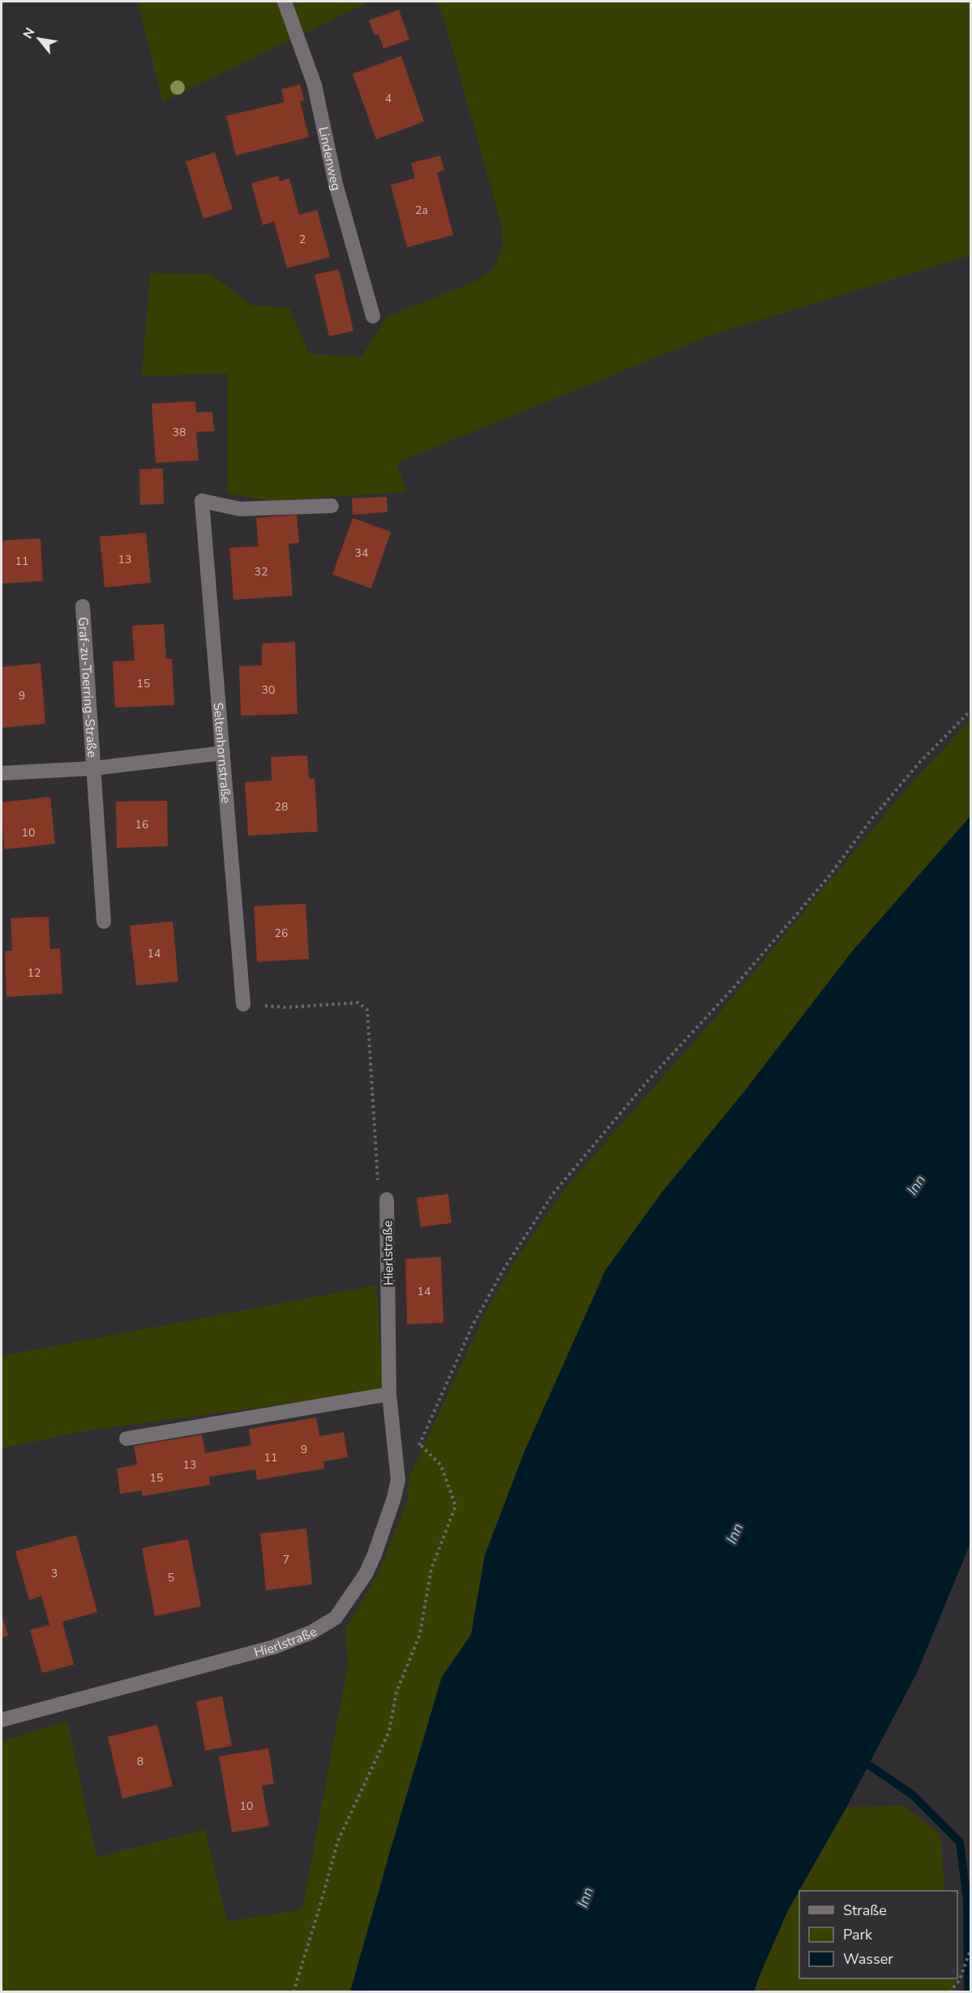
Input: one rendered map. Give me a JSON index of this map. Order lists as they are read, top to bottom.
{
  "streets": {
    "street": [
      "Lindenweg",
      "Graf-zu-Toerring-Straße",
      "Seltenhornstraße",
      "Hierlstraße"
    ]
  },
  "crossings": [
    ["Graf-zu-Toerring-Straße", "Seltenhornstraße"]
  ],
  "water": ["Inn"],
  "house_numbers": [
    "4",
    "2a",
    "2",
    "38",
    "34",
    "13",
    "11",
    "32",
    "15",
    "30",
    "9",
    "28",
    "16",
    "10",
    "26",
    "14",
    "12",
    "14",
    "9",
    "11",
    "13",
    "15",
    "7",
    "3",
    "5",
    "8",
    "10"
  ],
  "legend": ["Straße", "Park", "Wasser"],
  "north": "top left"
}
